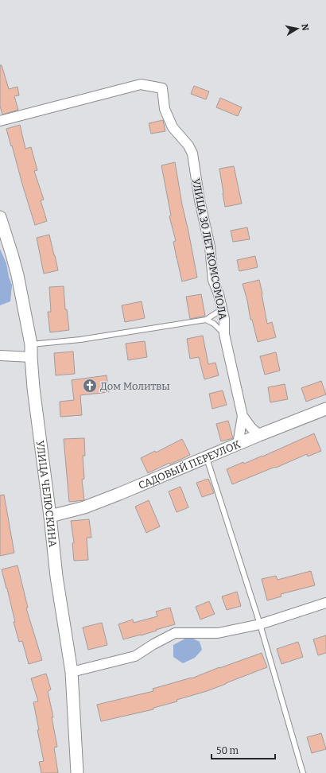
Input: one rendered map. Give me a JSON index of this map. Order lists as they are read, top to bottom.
{
  "streets": {
    "street": ["УЛИЦА 30 ЛЕТ КОМСОМОЛА", "САДОВЫЙ ПЕРЕУЛОК", "УЛИЦА ЧЕЛЮСКИНА"]
  },
  "crossings": [
    ["УЛИЦА 30 ЛЕТ КОМСОМОЛА", "САДОВЫЙ ПЕРЕУЛОК"],
    ["САДОВЫЙ ПЕРЕУЛОК", "УЛИЦА ЧЕЛЮСКИНА"]
  ],
  "places": {
    "church": ["Дом Молитвы"]
  },
  "scale_bar": "50 m",
  "north": "right"
}
